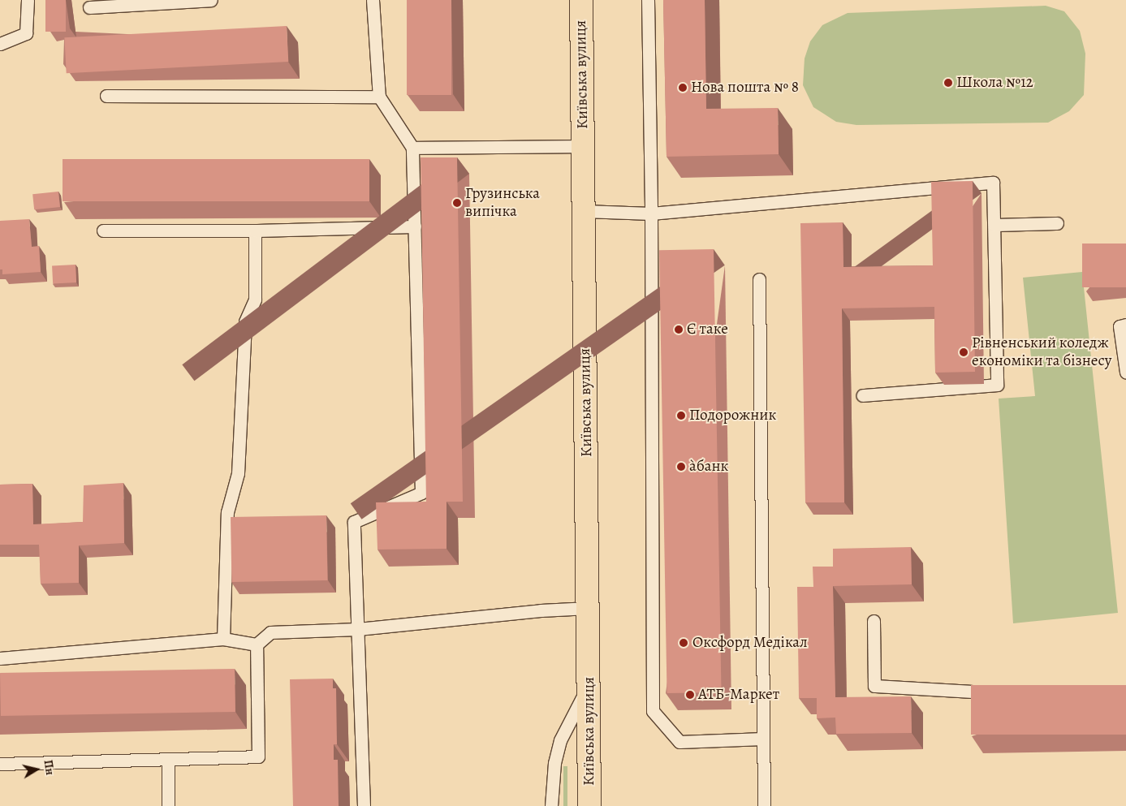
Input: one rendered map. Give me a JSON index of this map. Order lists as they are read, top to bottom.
{
  "streets": {
    "main road": ["Київська вулиця"]
  },
  "places": [
    "Школа №12",
    "Нова пошта № 8",
    "Грузинська випічка",
    "Є таке",
    "Рівненський коледж економіки та бізнесу",
    "Подорожник",
    "а̀банк",
    "Оксфорд Медікал",
    "АТБ-Маркет"
  ],
  "north": "right"
}
